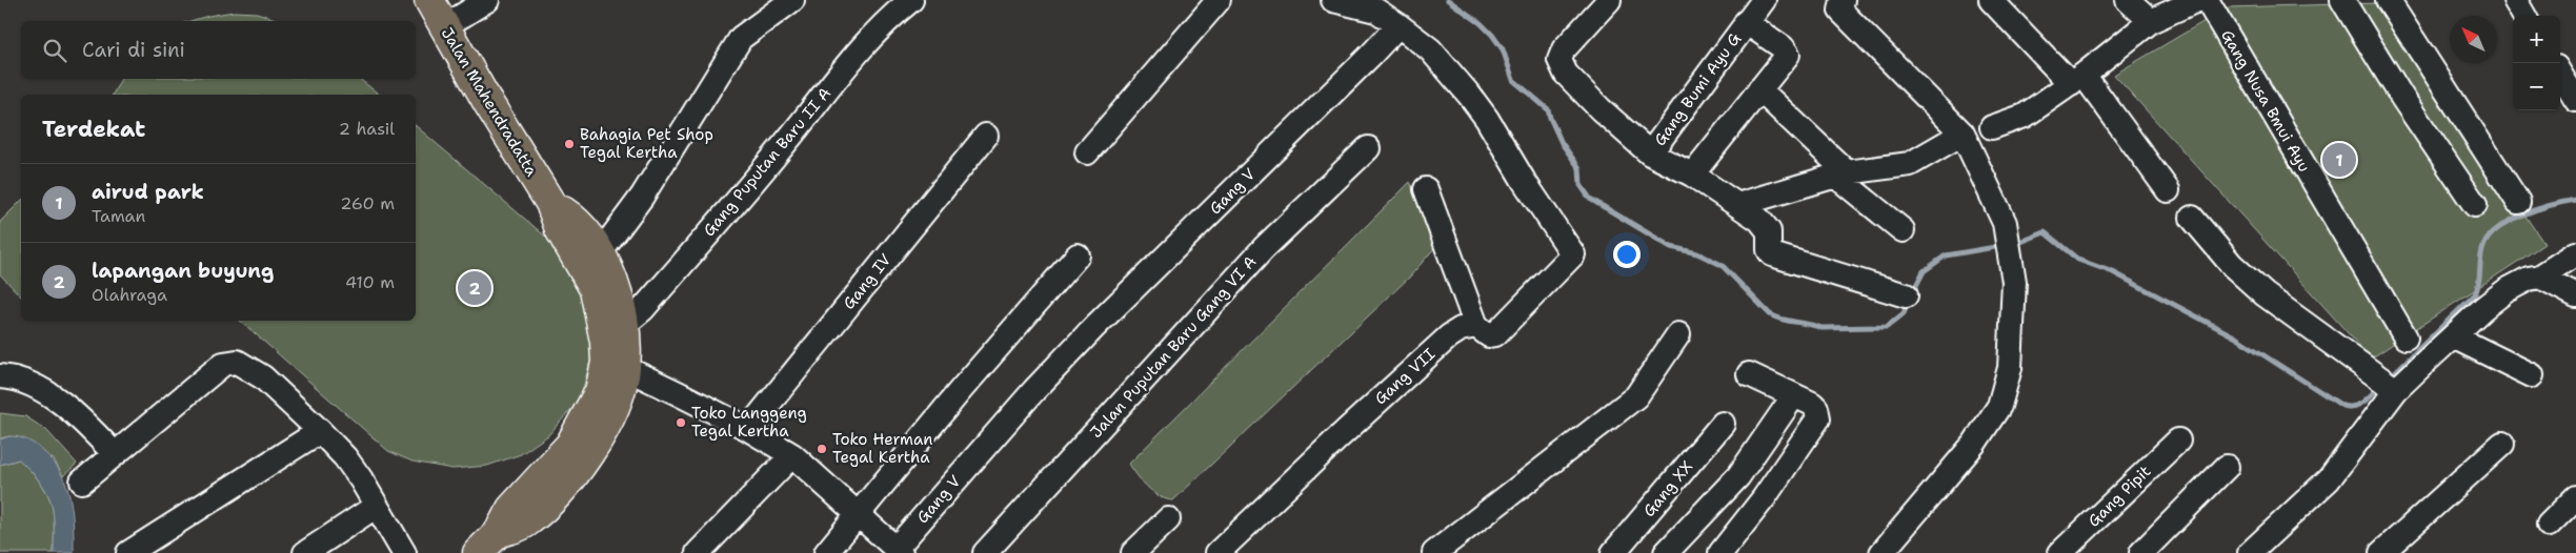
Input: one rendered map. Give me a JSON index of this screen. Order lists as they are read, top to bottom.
{
  "streets": {
    "highway": ["Jalan Mahendradatta"],
    "street": [
      "Gang Bumi Ayu G",
      "Gang Nusa Bmui Ayu",
      "Gang Puputan Baru II A",
      "Gang V",
      "Gang IV",
      "Jalan Puputan Baru Gang VI A",
      "Gang VII",
      "Gang XX",
      "Gang Pipit"
    ]
  },
  "crossings": [
    ["Jalan Mahendradatta", "Gang Puputan Baru II A"]
  ],
  "places": ["Bahagia Pet Shop Tegal Kertha", "Toko Langgeng Tegal Kertha", "Toko Herman Tegal Kertha"],
  "north": "top left",
  "page": {
    "map_buttons": ["+", "−"],
    "search": "Cari di sini",
    "heading": ["Terdekat", "2 hasil"],
    "pins": ["1", "2"],
    "list": [
      {
        "mark": "1",
        "name": "airud park",
        "note": "Taman",
        "value": "260 m"
      },
      {
        "mark": "2",
        "name": "lapangan buyung",
        "note": "Olahraga",
        "value": "410 m"
      }
    ]
  }
}
